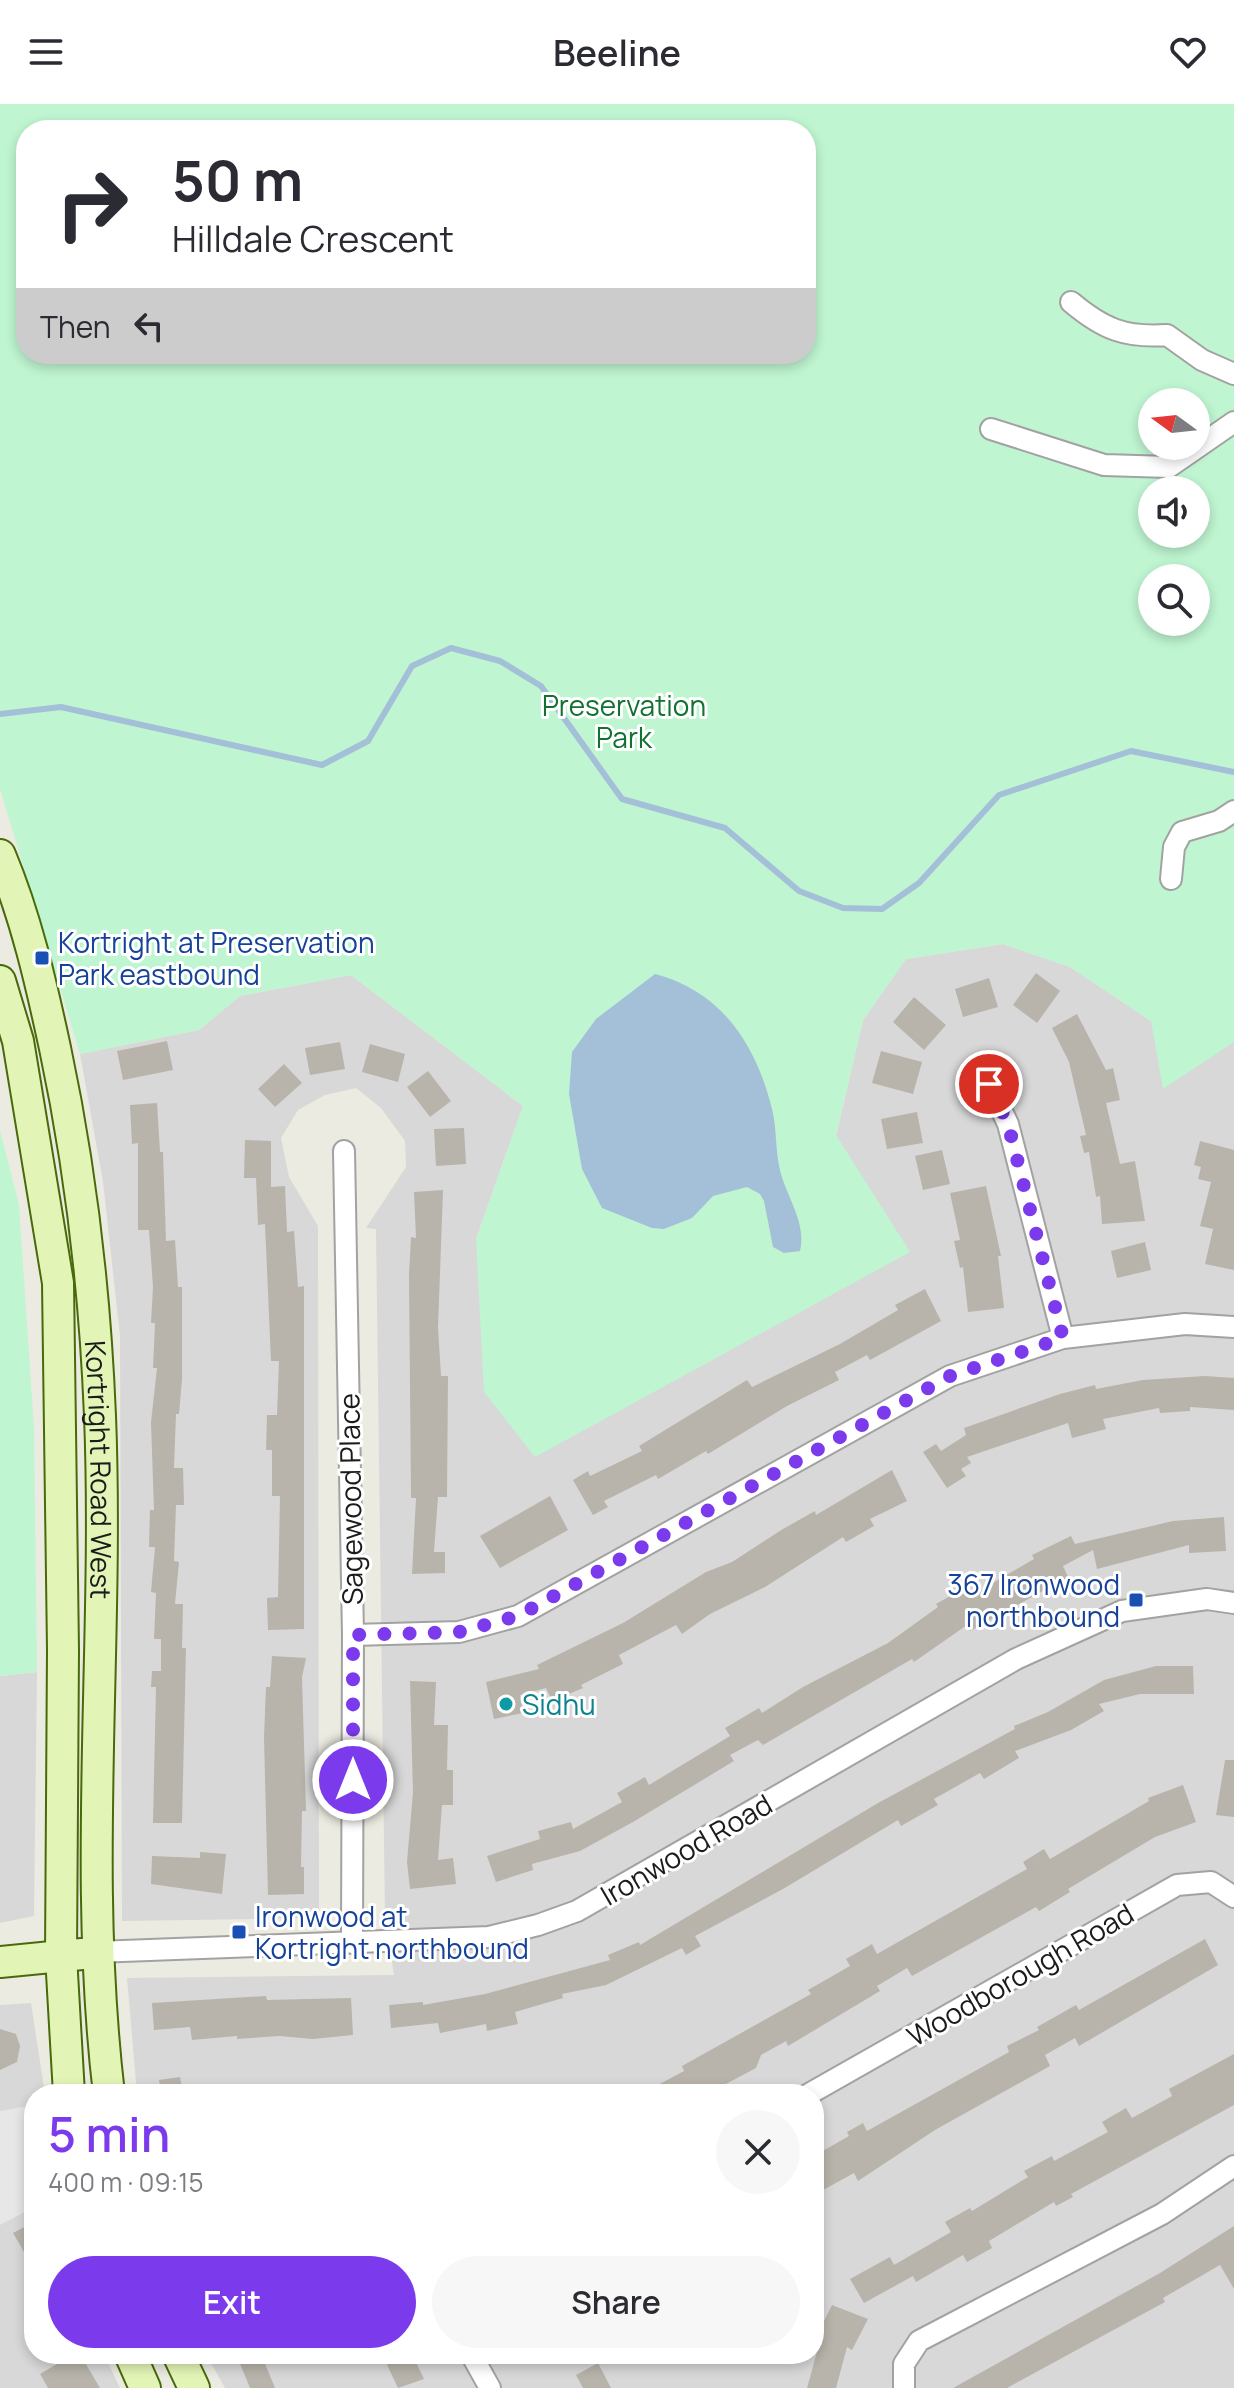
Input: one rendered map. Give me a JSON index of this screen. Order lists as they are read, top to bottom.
{
  "streets": {
    "street": [
      "Kortright Road West",
      "Sagewood Place",
      "Ironwood Road",
      "Woodborough Road"
    ]
  },
  "crossings": [
    ["Kortright Road West", "Ironwood Road"],
    ["Sagewood Place", "Ironwood Road"]
  ],
  "parks": ["Preservation Park"],
  "places": {
    "transit": ["Kortright at Preservation Park eastbound", "367 Ironwood northbound", "Ironwood at Kortright northbound"],
    "other": ["Sidhu"]
  },
  "north": "left",
  "page": {
    "header": "Beeline",
    "turn": ["50 m", "Hilldale Crescent"],
    "then": "Then",
    "heading": ["5 min", "400 m · 09:15"],
    "buttons": ["Exit", "Share"]
  }
}
